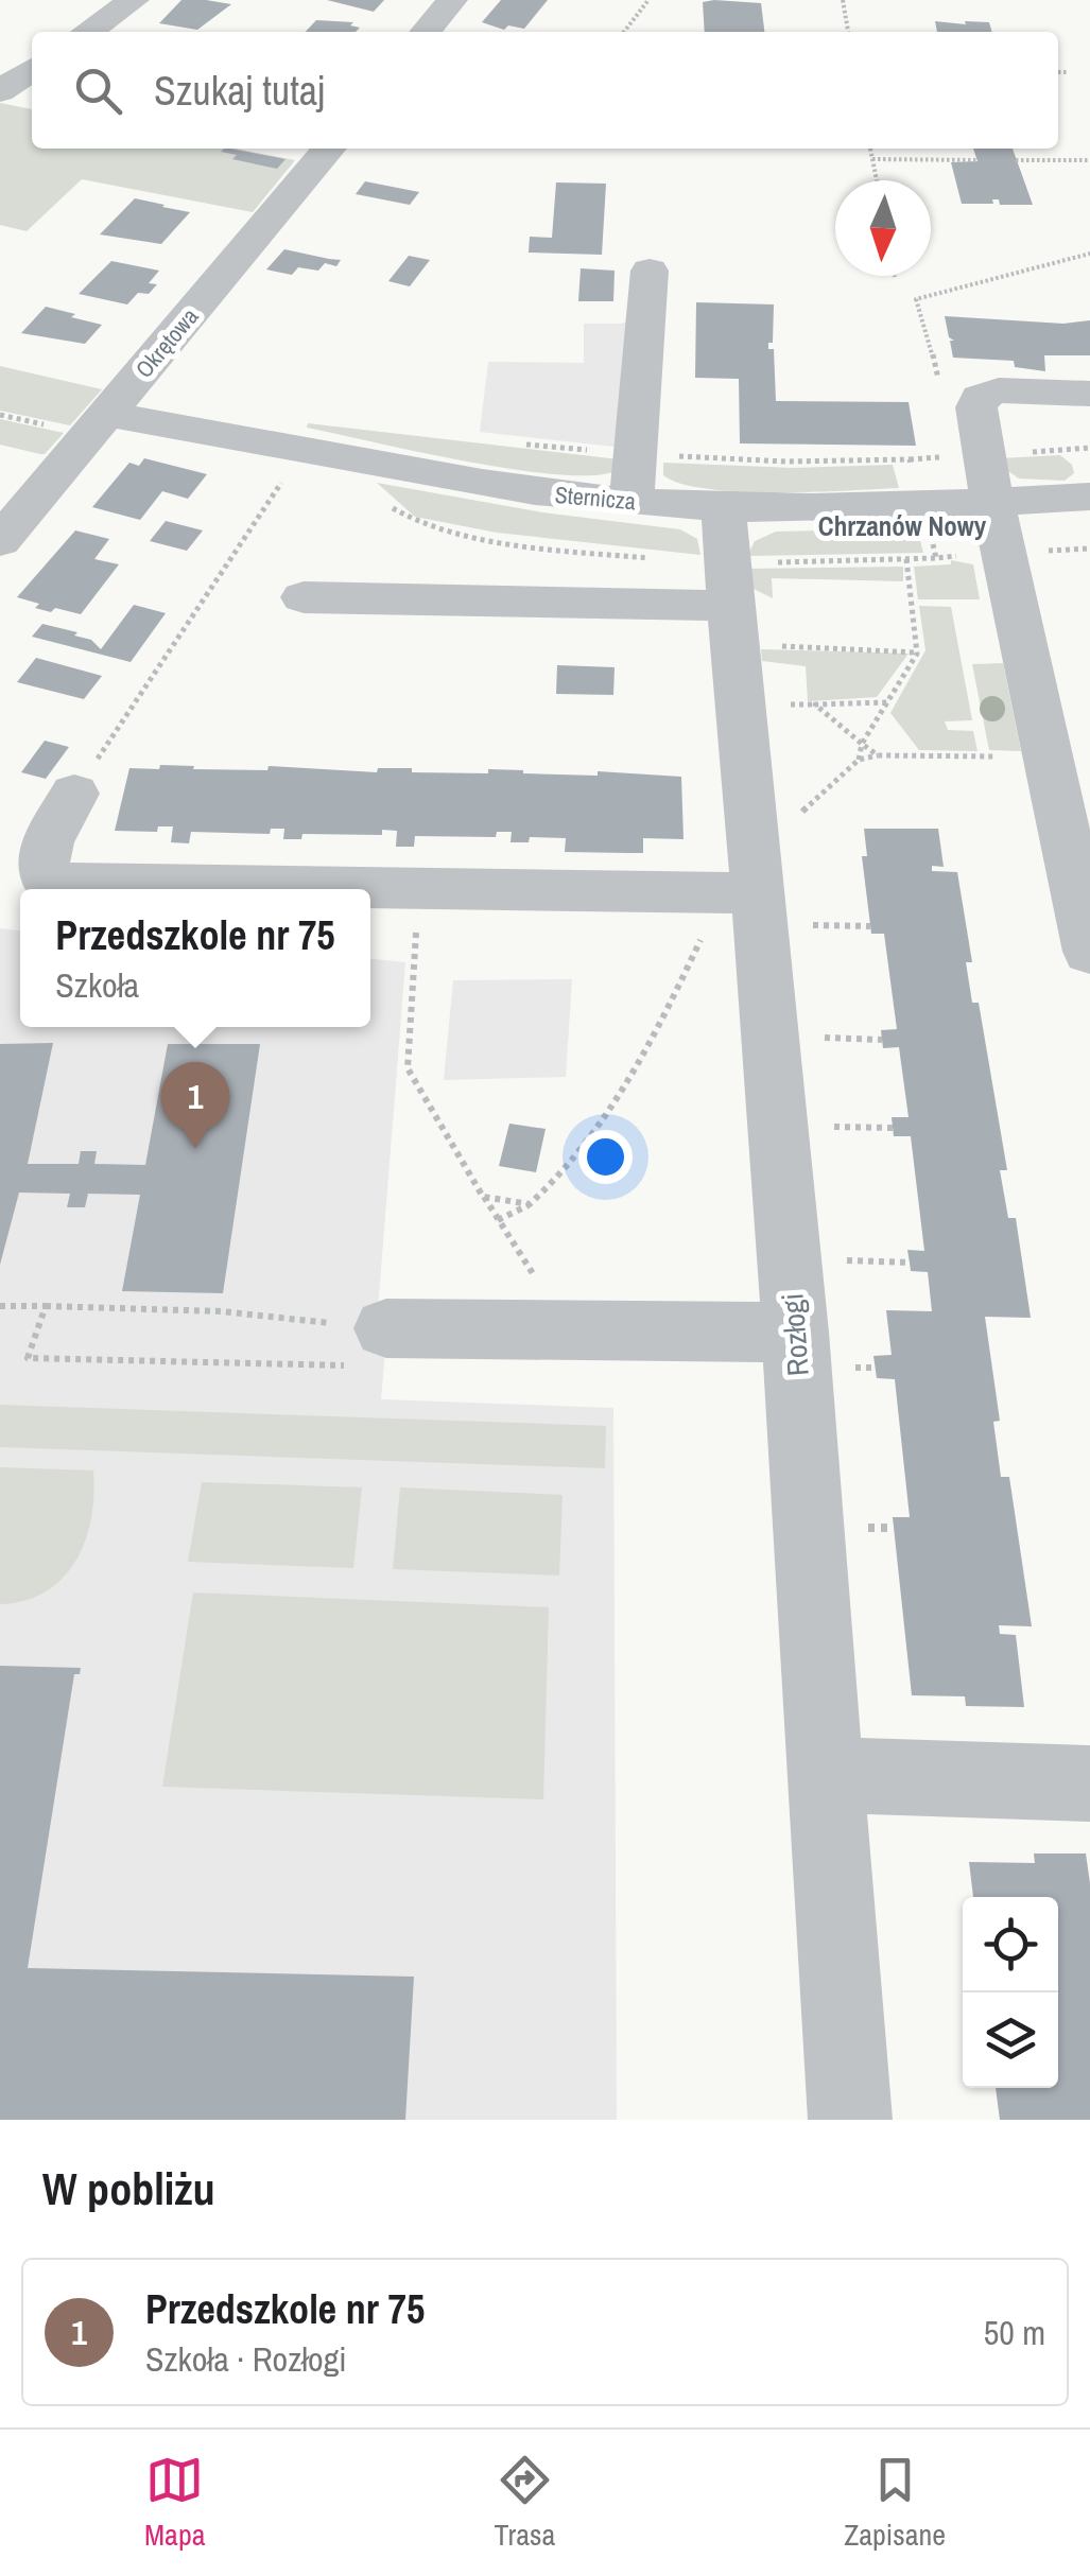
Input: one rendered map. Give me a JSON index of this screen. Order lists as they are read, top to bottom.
{
  "streets": {
    "street": ["Okrętowa", "Sternicza", "Rozłogi"]
  },
  "crossings": [
    ["Okrętowa", "Sternicza"],
    ["Sternicza", "Rozłogi"]
  ],
  "districts": ["Chrzanów Nowy"],
  "north": "bottom",
  "page": {
    "search": "Szukaj tutaj",
    "popup": ["Przedszkole nr 75", "Szkoła"],
    "pins": "1",
    "heading": "W pobliżu",
    "list": [
      {
        "mark": "1",
        "name": "Przedszkole nr 75",
        "note": "Szkoła · Rozłogi",
        "value": "50 m"
      }
    ],
    "nav": ["Mapa", "Trasa", "Zapisane"]
  }
}
